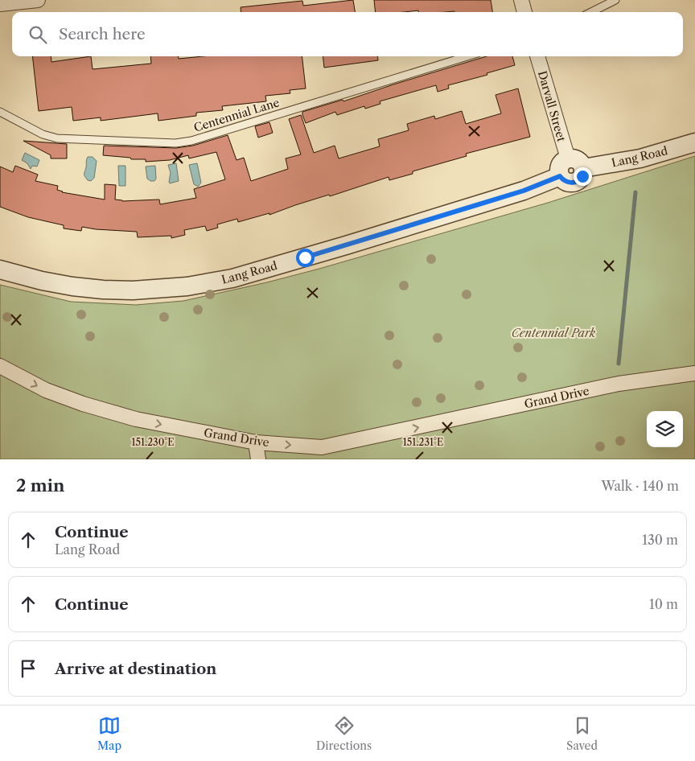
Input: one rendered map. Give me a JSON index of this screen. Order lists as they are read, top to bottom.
{
  "streets": {
    "street": ["Darvall Street", "Lang Road", "Grand Drive"],
    "lane": ["Centennial Lane"]
  },
  "crossings": [
    ["Darvall Street", "Lang Road"]
  ],
  "one_way": ["Grand Drive"],
  "parks": ["Centennial Park"],
  "page": {
    "search": "Search here",
    "heading": ["2 min", "Walk · 140 m"],
    "list": [
      ["Continue", "Lang Road", "130 m"],
      ["Continue", "10 m"],
      "Arrive at destination"
    ],
    "nav": ["Map", "Directions", "Saved"]
  },
  "coordinates": ["151.230°E", "151.231°E"]
}
